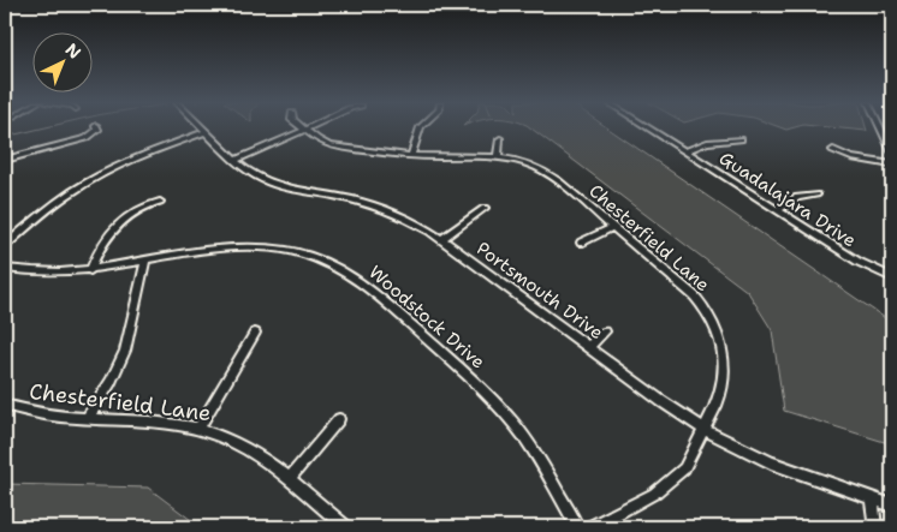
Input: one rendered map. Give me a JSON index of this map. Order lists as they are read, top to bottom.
{
  "streets": {
    "street": [
      "Guadalajara Drive",
      "Chesterfield Lane",
      "Portsmouth Drive",
      "Woodstock Drive"
    ]
  },
  "crossings": [
    ["Chesterfield Lane", "Portsmouth Drive"]
  ],
  "north": "top right"
}
